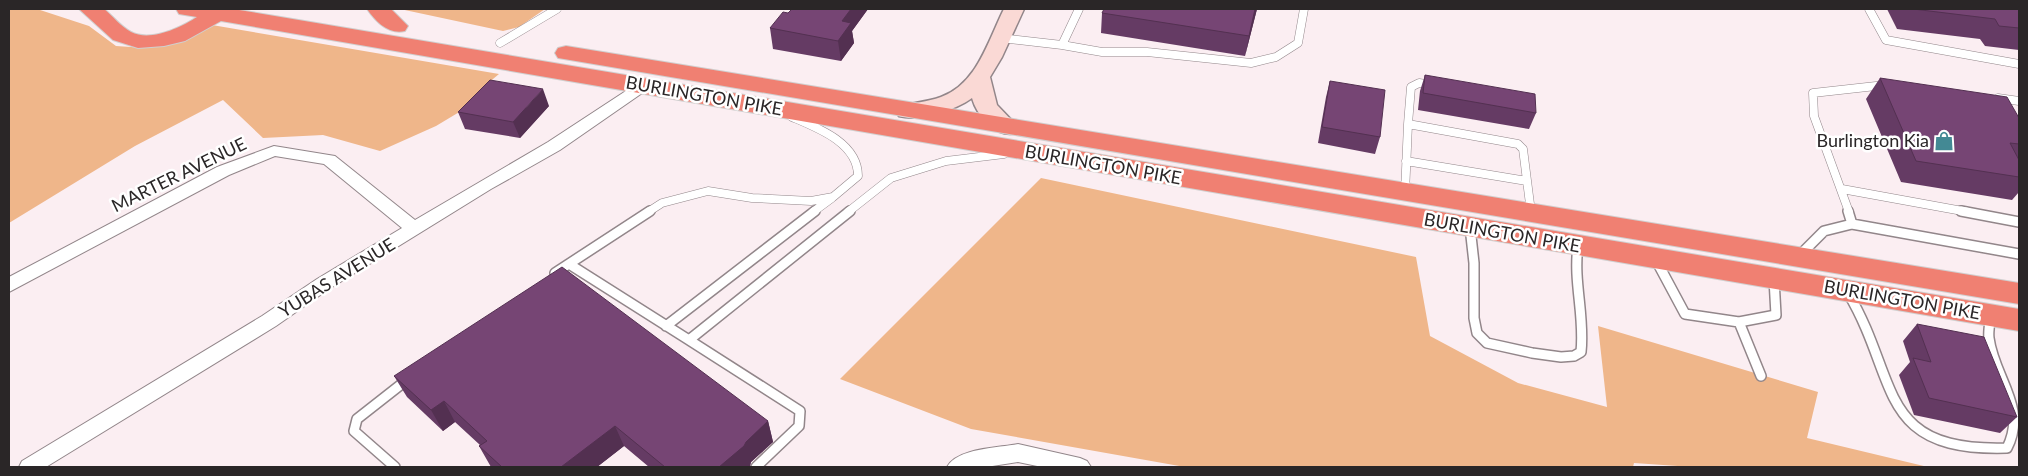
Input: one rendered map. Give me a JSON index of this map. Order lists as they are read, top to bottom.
{
  "streets": {
    "highway": ["BURLINGTON PIKE"],
    "street": ["MARTER AVENUE", "YUBAS AVENUE"]
  },
  "crossings": [
    ["BURLINGTON PIKE", "YUBAS AVENUE"],
    ["MARTER AVENUE", "YUBAS AVENUE"]
  ],
  "places": {
    "shop": ["Burlington Kia"]
  }
}
